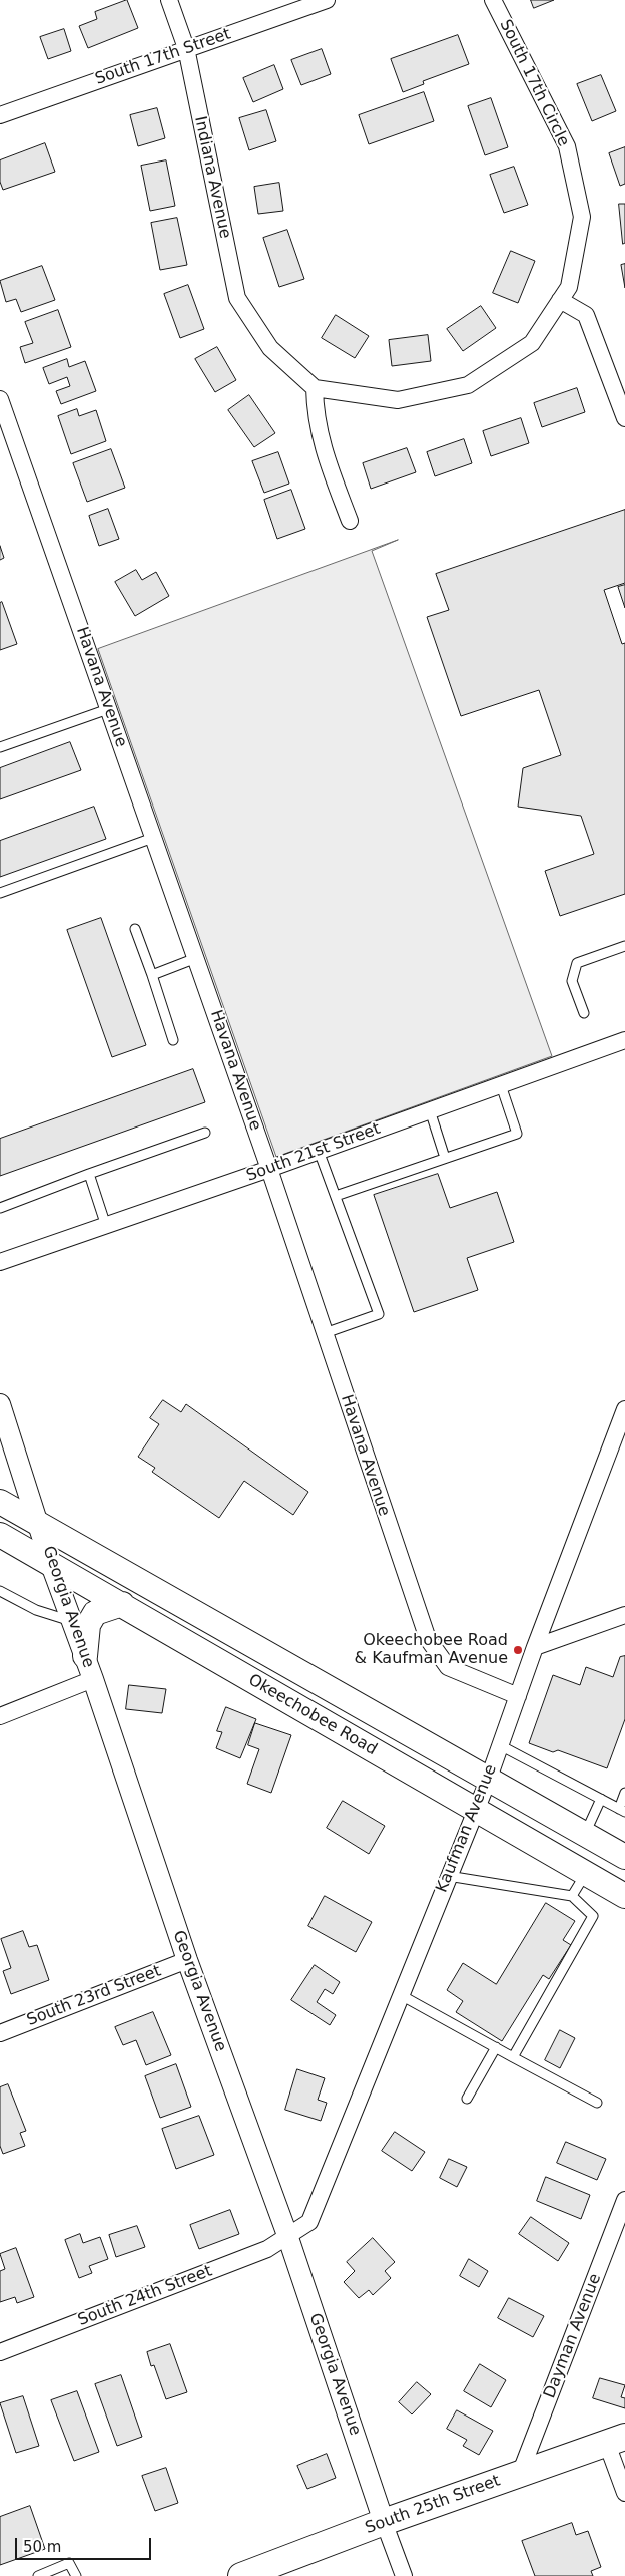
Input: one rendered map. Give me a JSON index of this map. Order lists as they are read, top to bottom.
{
  "streets": {
    "main road": ["Okeechobee Road", "South 25th Street"],
    "street": [
      "South 17th Street",
      "South 17th Circle",
      "Indiana Avenue",
      "Havana Avenue",
      "South 21st Street",
      "Georgia Avenue",
      "Kaufman Avenue",
      "South 23rd Street",
      "South 24th Street",
      "Dayman Avenue"
    ]
  },
  "crossings": [
    ["South 17th Street", "Indiana Avenue"],
    ["South 17th Circle", "Indiana Avenue"],
    ["Havana Avenue", "South 21st Street"],
    ["Havana Avenue", "Kaufman Avenue"],
    ["Georgia Avenue", "Okeechobee Road"],
    ["Georgia Avenue", "Kaufman Avenue"],
    ["Georgia Avenue", "South 23rd Street"],
    ["Georgia Avenue", "South 24th Street"],
    ["Georgia Avenue", "South 25th Street"],
    ["Okeechobee Road", "Kaufman Avenue"],
    ["Kaufman Avenue", "South 24th Street"],
    ["Dayman Avenue", "South 25th Street"]
  ],
  "places": ["Okeechobee Road & Kaufman Avenue"],
  "scale_bar": "50 m"
}
